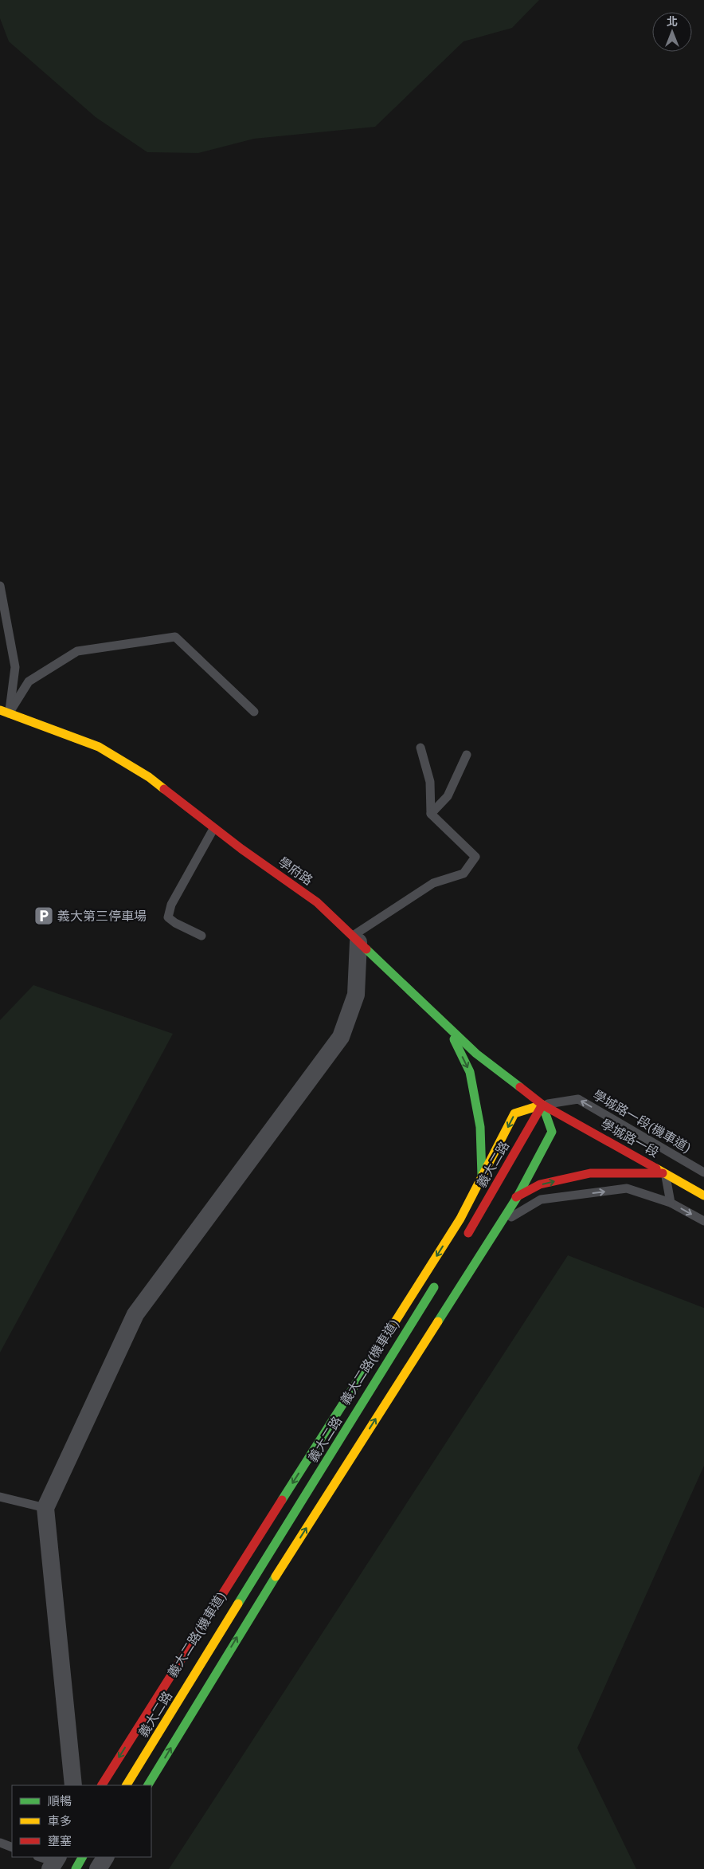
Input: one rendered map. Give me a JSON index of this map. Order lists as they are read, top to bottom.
{
  "streets": {
    "street": [
      "學府路",
      "學城路一段",
      "義大二路",
      "義大二路(機車道)"
    ],
    "lane": ["學城路一段(機車道)"]
  },
  "crossings": [
    ["學府路", "學城路一段(機車道)"],
    ["學府路", "學城路一段"],
    ["學府路", "義大二路"],
    ["學府路", "義大二路(機車道)"],
    ["學城路一段(機車道)", "學城路一段"],
    ["學城路一段(機車道)", "義大二路"],
    ["學城路一段(機車道)", "義大二路(機車道)"],
    ["學城路一段", "義大二路"],
    ["學城路一段", "義大二路(機車道)"],
    ["義大二路", "義大二路(機車道)"]
  ],
  "one_way": ["學城路一段(機車道)"],
  "places": {
    "parking": ["義大第三停車場"]
  },
  "legend": ["順暢", "車多", "壅塞"],
  "north": "top"
}
